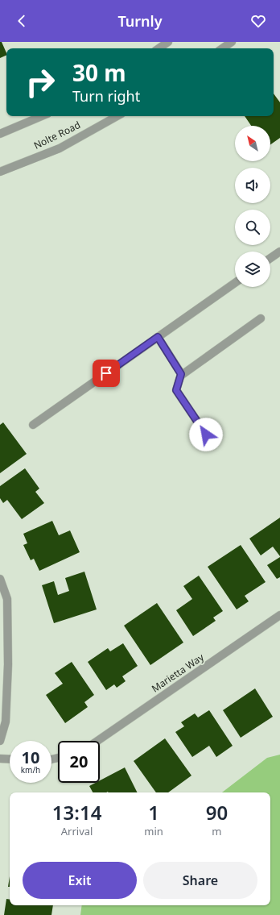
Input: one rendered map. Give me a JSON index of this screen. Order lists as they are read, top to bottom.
{
  "streets": {
    "street": ["Nolte Road", "Marietta Way"]
  },
  "north": "top left",
  "page": {
    "header": "Turnly",
    "turn": ["30 m", "Turn right"],
    "speed": "10 km/h",
    "limit": "20",
    "eta": [
      "13:14",
      "Arrival",
      "1",
      "min",
      "90",
      "m"
    ],
    "buttons": ["Exit", "Share"]
  }
}
